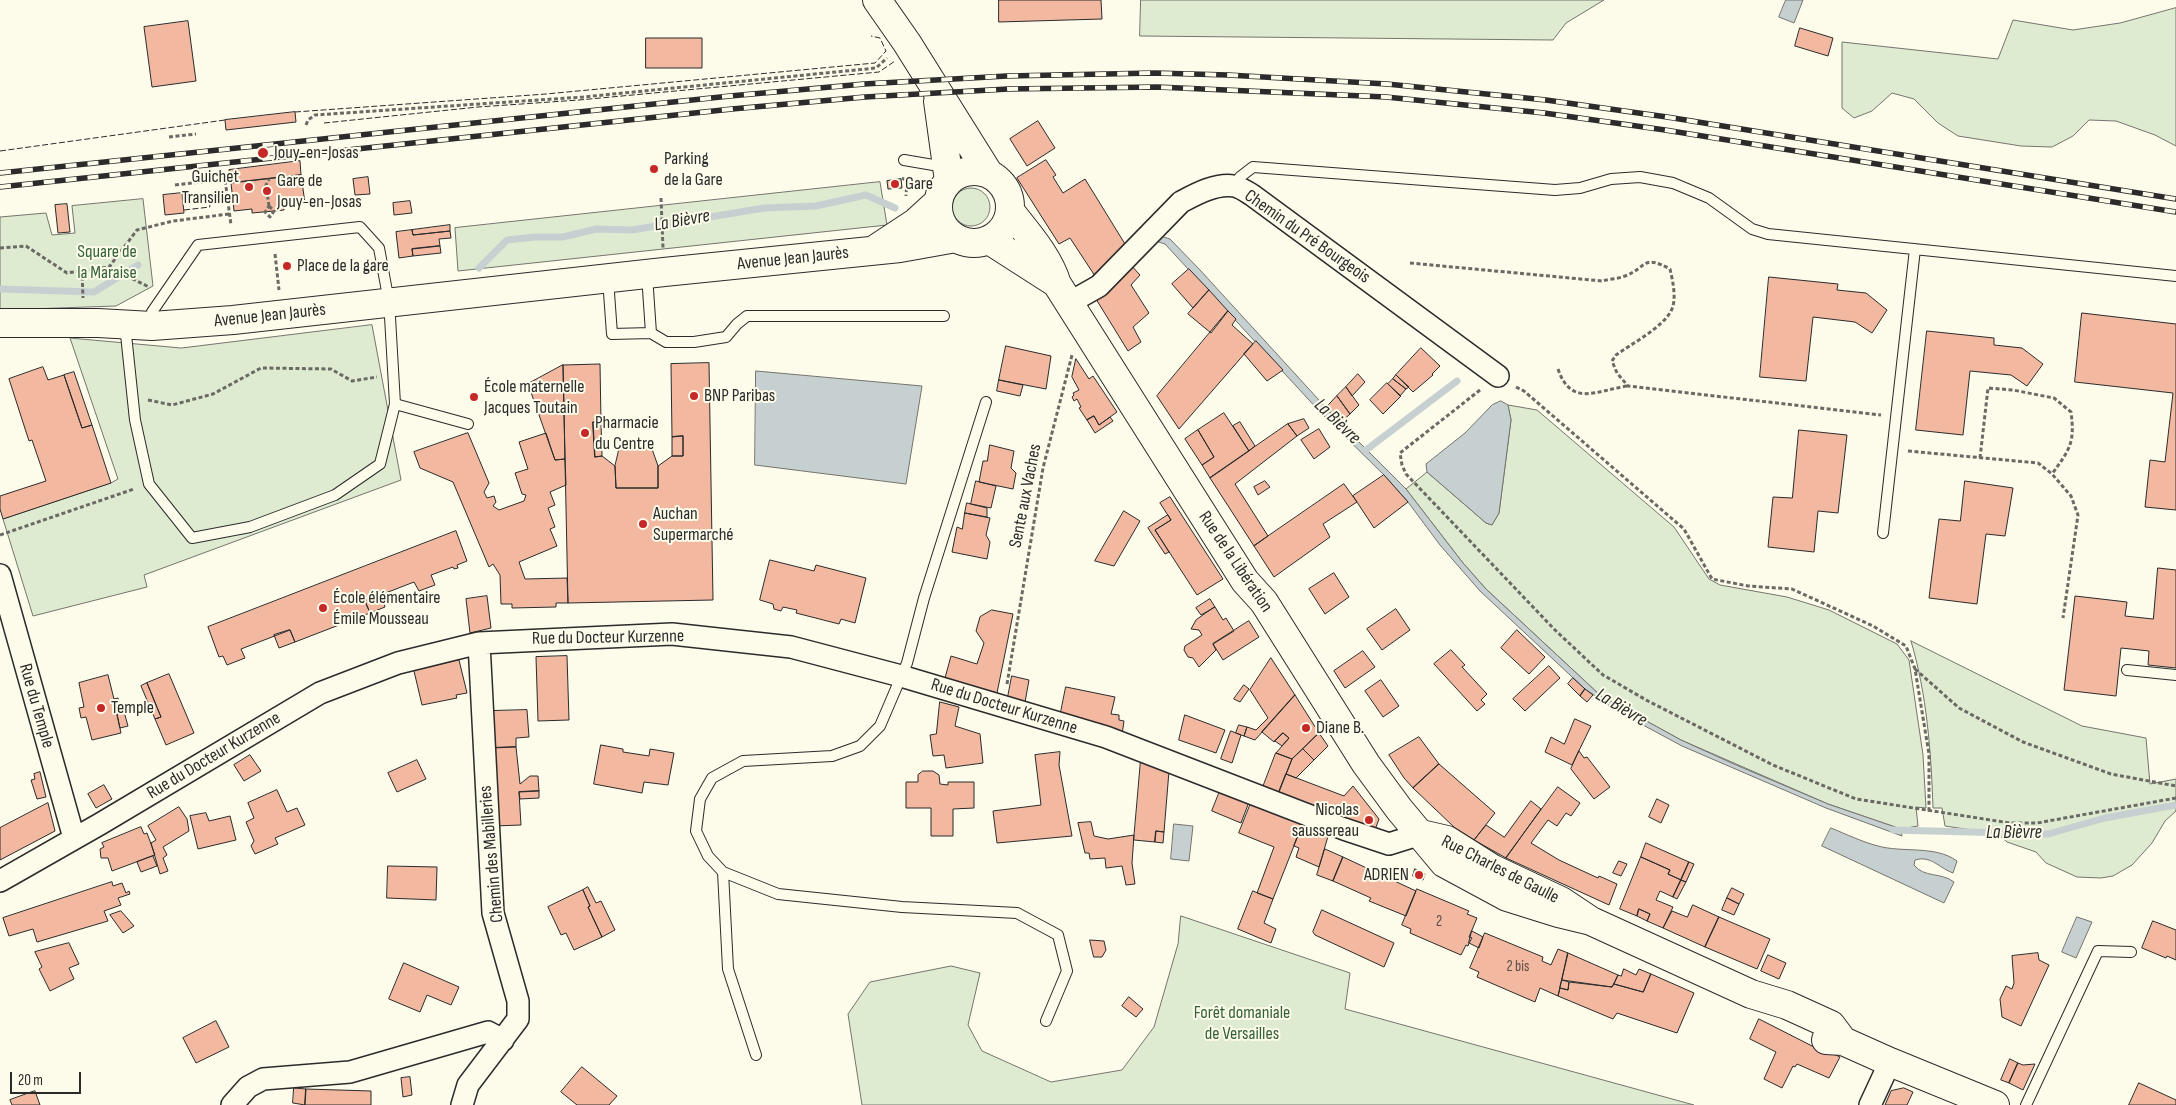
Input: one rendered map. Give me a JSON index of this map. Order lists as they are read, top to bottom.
{
  "streets": {
    "main road": ["Avenue Jean Jaurès", "Rue de la Libération", "Rue Charles de Gaulle"],
    "street": [
      "Chemin du Pré Bourgeois",
      "Rue du Docteur Kurzenne",
      "Rue du Temple",
      "Chemin des Mabilleries"
    ],
    "path": ["Sente aux Vaches"]
  },
  "crossings": [
    ["Chemin du Pré Bourgeois", "Rue de la Libération"],
    ["Avenue Jean Jaurès", "Rue de la Libération"],
    ["Sente aux Vaches", "Rue du Docteur Kurzenne"],
    ["Rue de la Libération", "Rue du Docteur Kurzenne"],
    ["Rue de la Libération", "Rue Charles de Gaulle"],
    ["Rue du Docteur Kurzenne", "Rue du Temple"],
    ["Rue du Docteur Kurzenne", "Chemin des Mabilleries"],
    ["Rue du Docteur Kurzenne", "Rue Charles de Gaulle"]
  ],
  "water": ["La Bièvre"],
  "parks": ["Square de la Maraise", "Forêt domaniale de Versailles"],
  "places": [
    "Jouy-en-Josas",
    "Parking de la Gare",
    "Gare",
    "Guichet Transilien",
    "Gare de Jouy-en-Josas",
    "Place de la gare",
    "BNP Paribas",
    "École maternelle Jacques Toutain",
    "Pharmacie du Centre",
    "Auchan Supermarché",
    "École élémentaire Émile Mousseau",
    "Temple",
    "Diane B.",
    "Nicolas saussereau",
    "ADRIEN"
  ],
  "house_numbers": ["2", "2 bis"],
  "scale_bar": "20 m"
}
